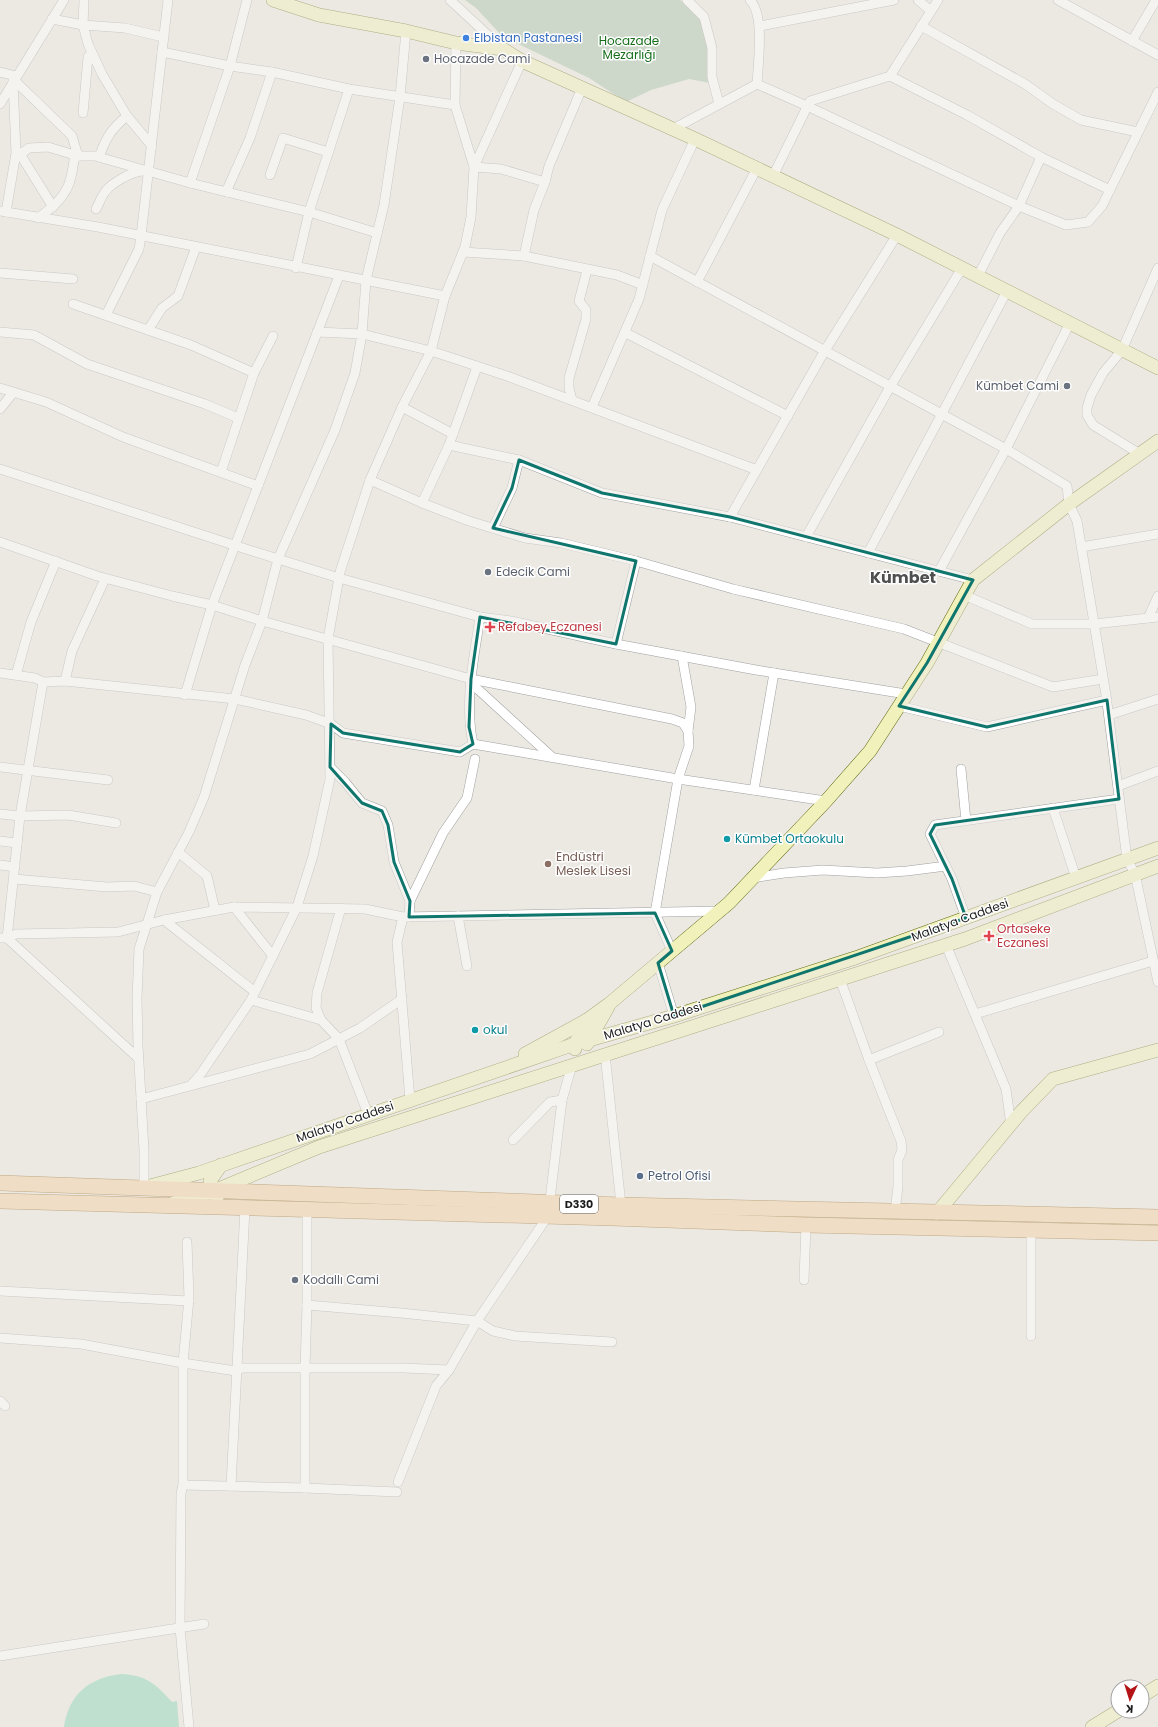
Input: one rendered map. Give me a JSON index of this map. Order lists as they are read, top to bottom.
{
  "streets": {
    "main road": ["D330"],
    "street": ["Malatya Caddesi"]
  },
  "crossings": [
    ["Malatya Caddesi", "D330"]
  ],
  "districts": ["Kümbet"],
  "parks": ["Hocazade Mezarlığı"],
  "places": {
    "other": [
      "Elbistan Pastanesi",
      "Hocazade Cami",
      "Kümbet Cami",
      "Edecik Cami",
      "Kümbet Ortaokulu",
      "Endüstri Meslek Lisesi",
      "okul",
      "Petrol Ofisi",
      "Kodallı Cami"
    ],
    "health": ["Refabey Eczanesi", "Ortaseke Eczanesi"]
  },
  "north": "bottom"
}
